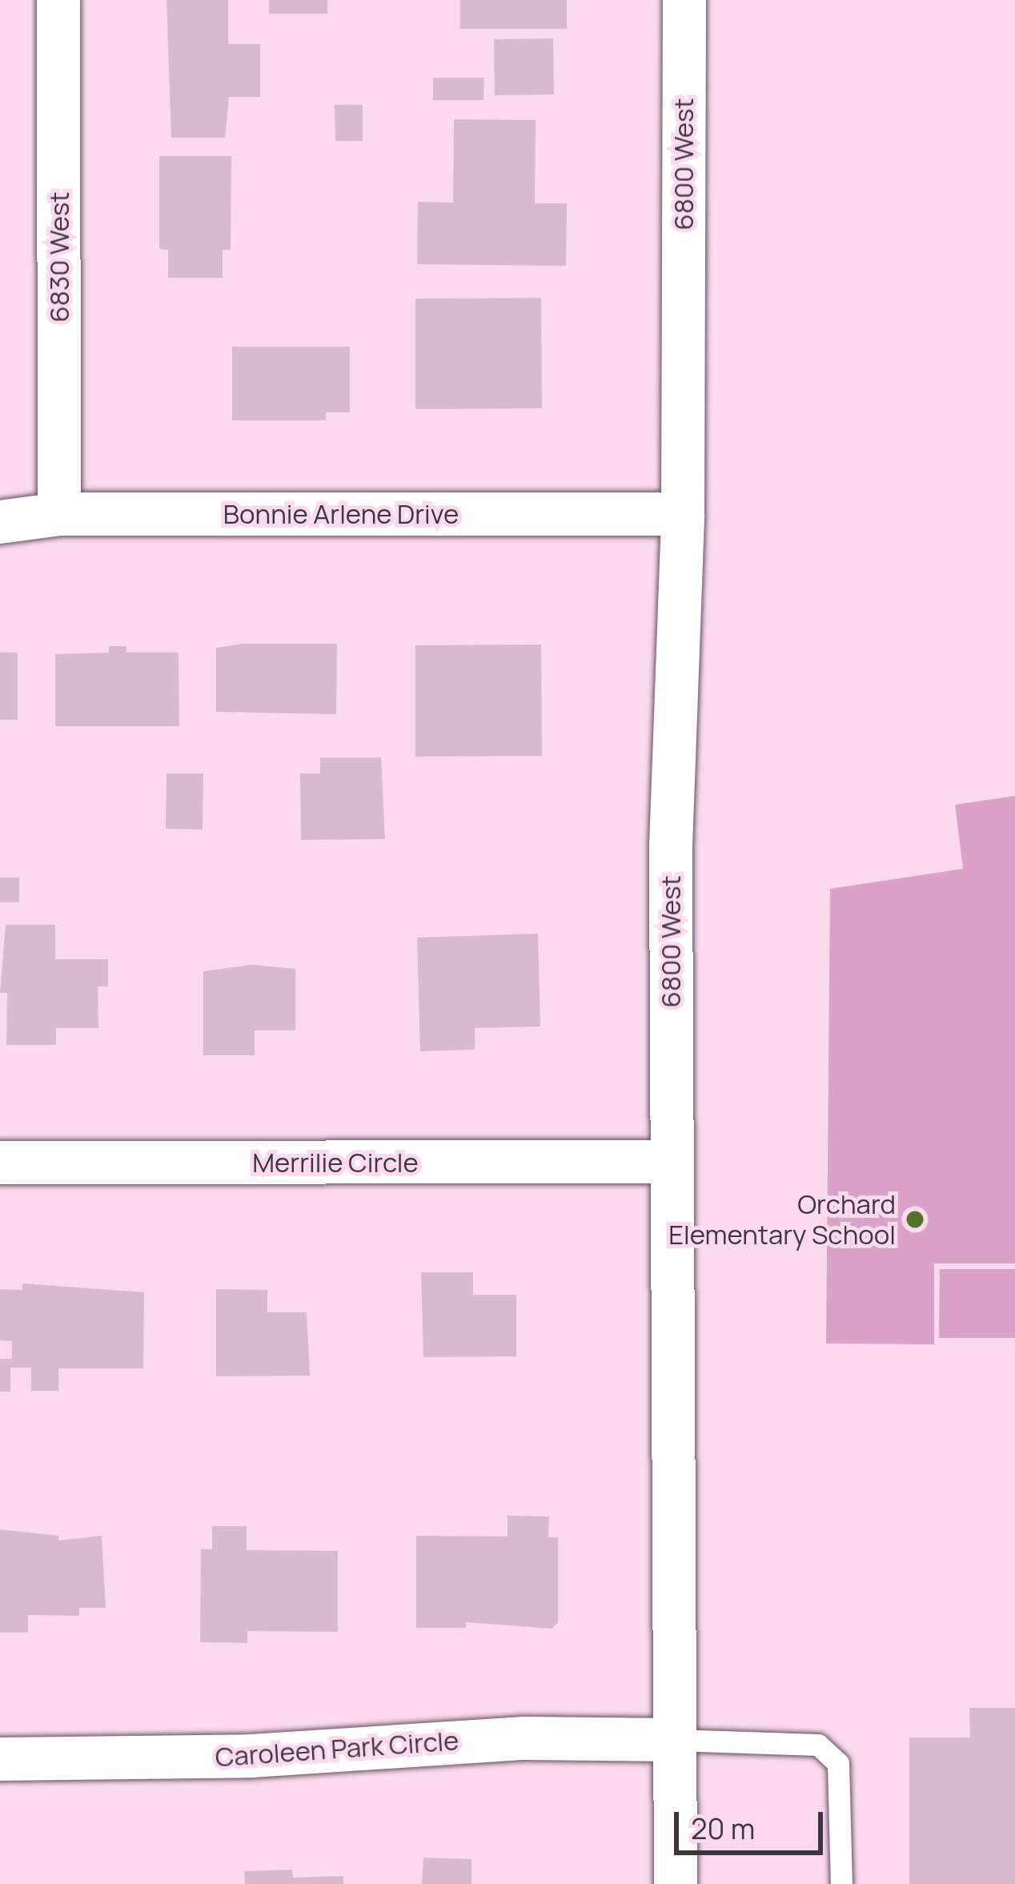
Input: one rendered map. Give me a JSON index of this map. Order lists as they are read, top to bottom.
{
  "streets": {
    "street": [
      "6800 West",
      "6830 West",
      "Bonnie Arlene Drive",
      "Merrilie Circle",
      "Caroleen Park Circle"
    ]
  },
  "crossings": [
    ["6800 West", "Bonnie Arlene Drive"],
    ["6800 West", "Merrilie Circle"],
    ["6800 West", "Caroleen Park Circle"],
    ["6830 West", "Bonnie Arlene Drive"]
  ],
  "places": ["Orchard Elementary School"],
  "scale_bar": "20 m"
}
